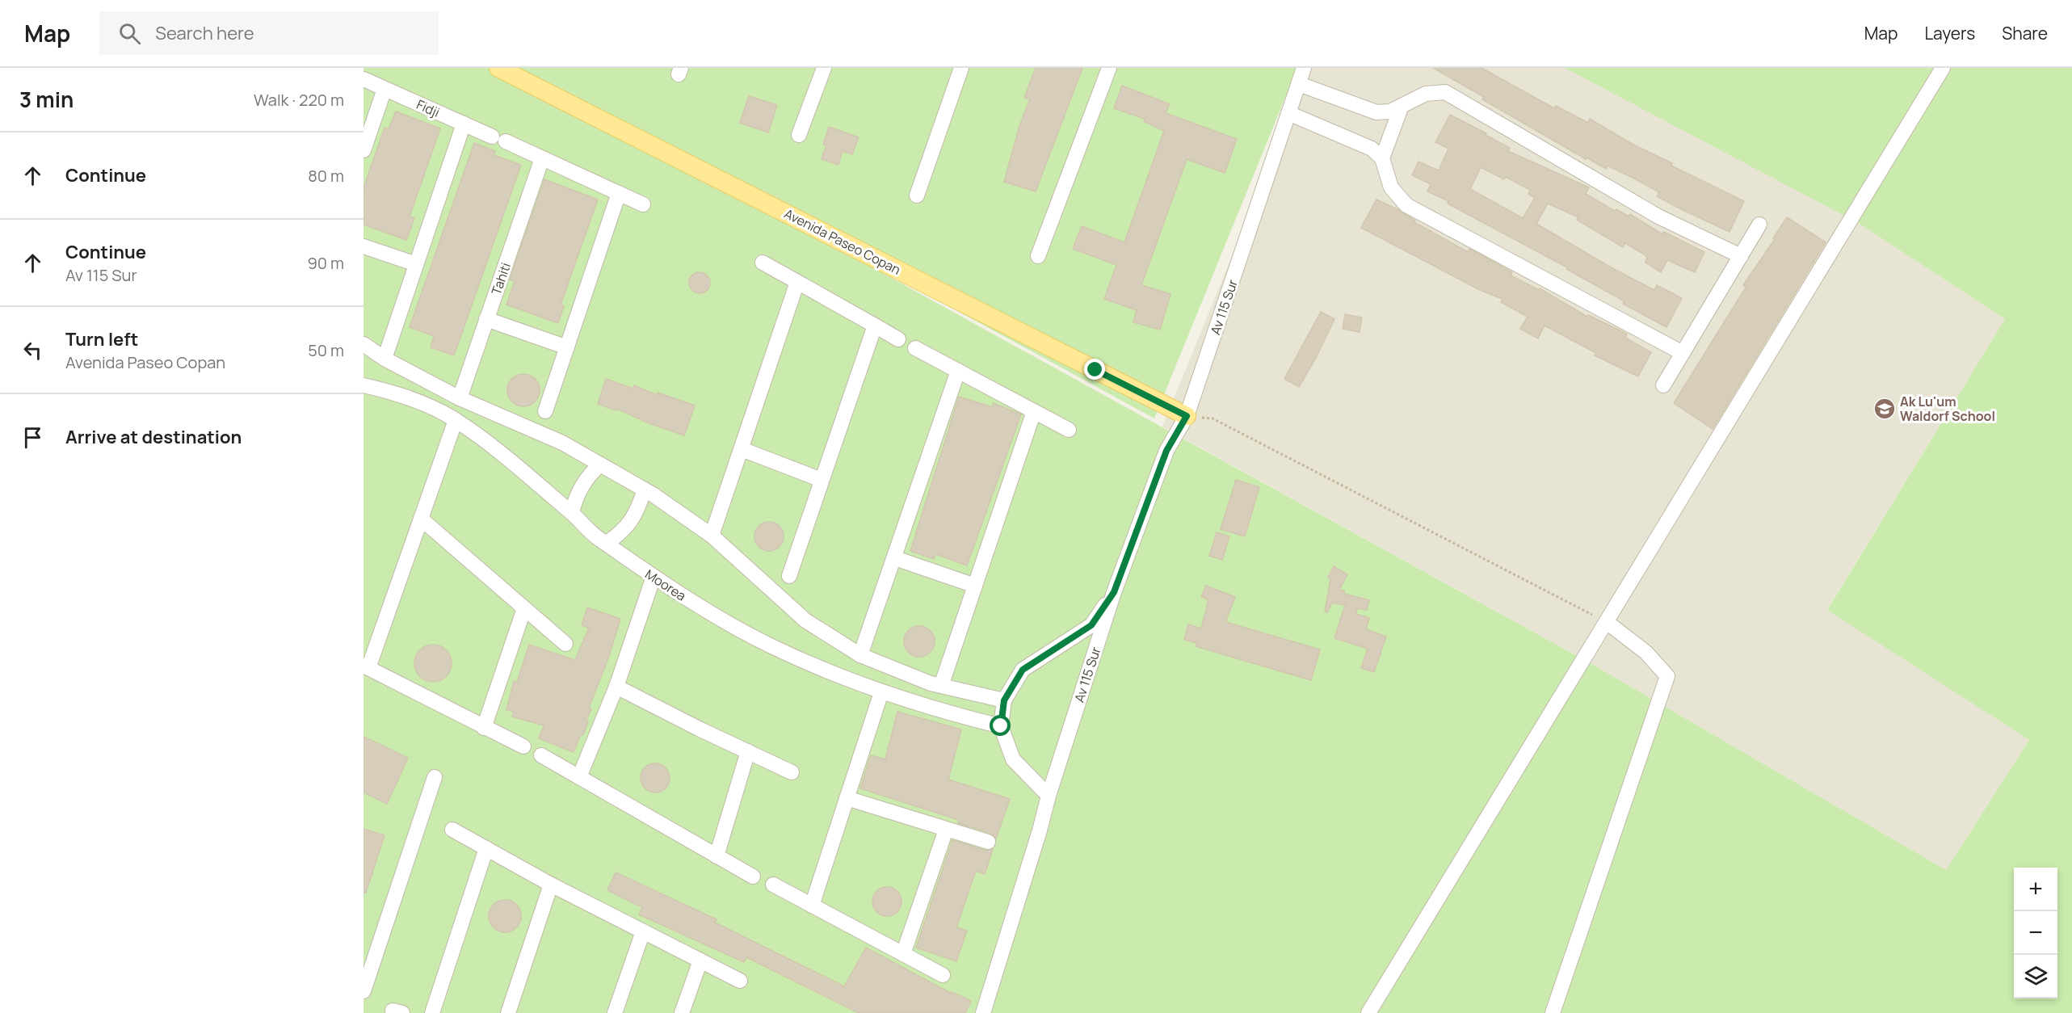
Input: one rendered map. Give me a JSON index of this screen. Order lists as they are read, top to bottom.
{
  "streets": {
    "main road": ["Avenida Paseo Copan"],
    "street": [
      "Fidji",
      "Tahiti",
      "Av 115 Sur",
      "Moorea"
    ]
  },
  "crossings": [
    ["Fidji", "Tahiti"],
    ["Avenida Paseo Copan", "Av 115 Sur"]
  ],
  "places": {
    "school or university": ["Ak Lu'um Waldorf School"]
  },
  "page": {
    "header": "Map",
    "search": "Search here",
    "nav": ["Map", "Layers", "Share"],
    "heading": ["3 min", "Walk · 220 m"],
    "list": [
      ["Continue", "80 m"],
      ["Continue", "Av 115 Sur", "90 m"],
      ["Turn left", "Avenida Paseo Copan", "50 m"],
      "Arrive at destination"
    ],
    "map_buttons": ["+", "−"]
  }
}
